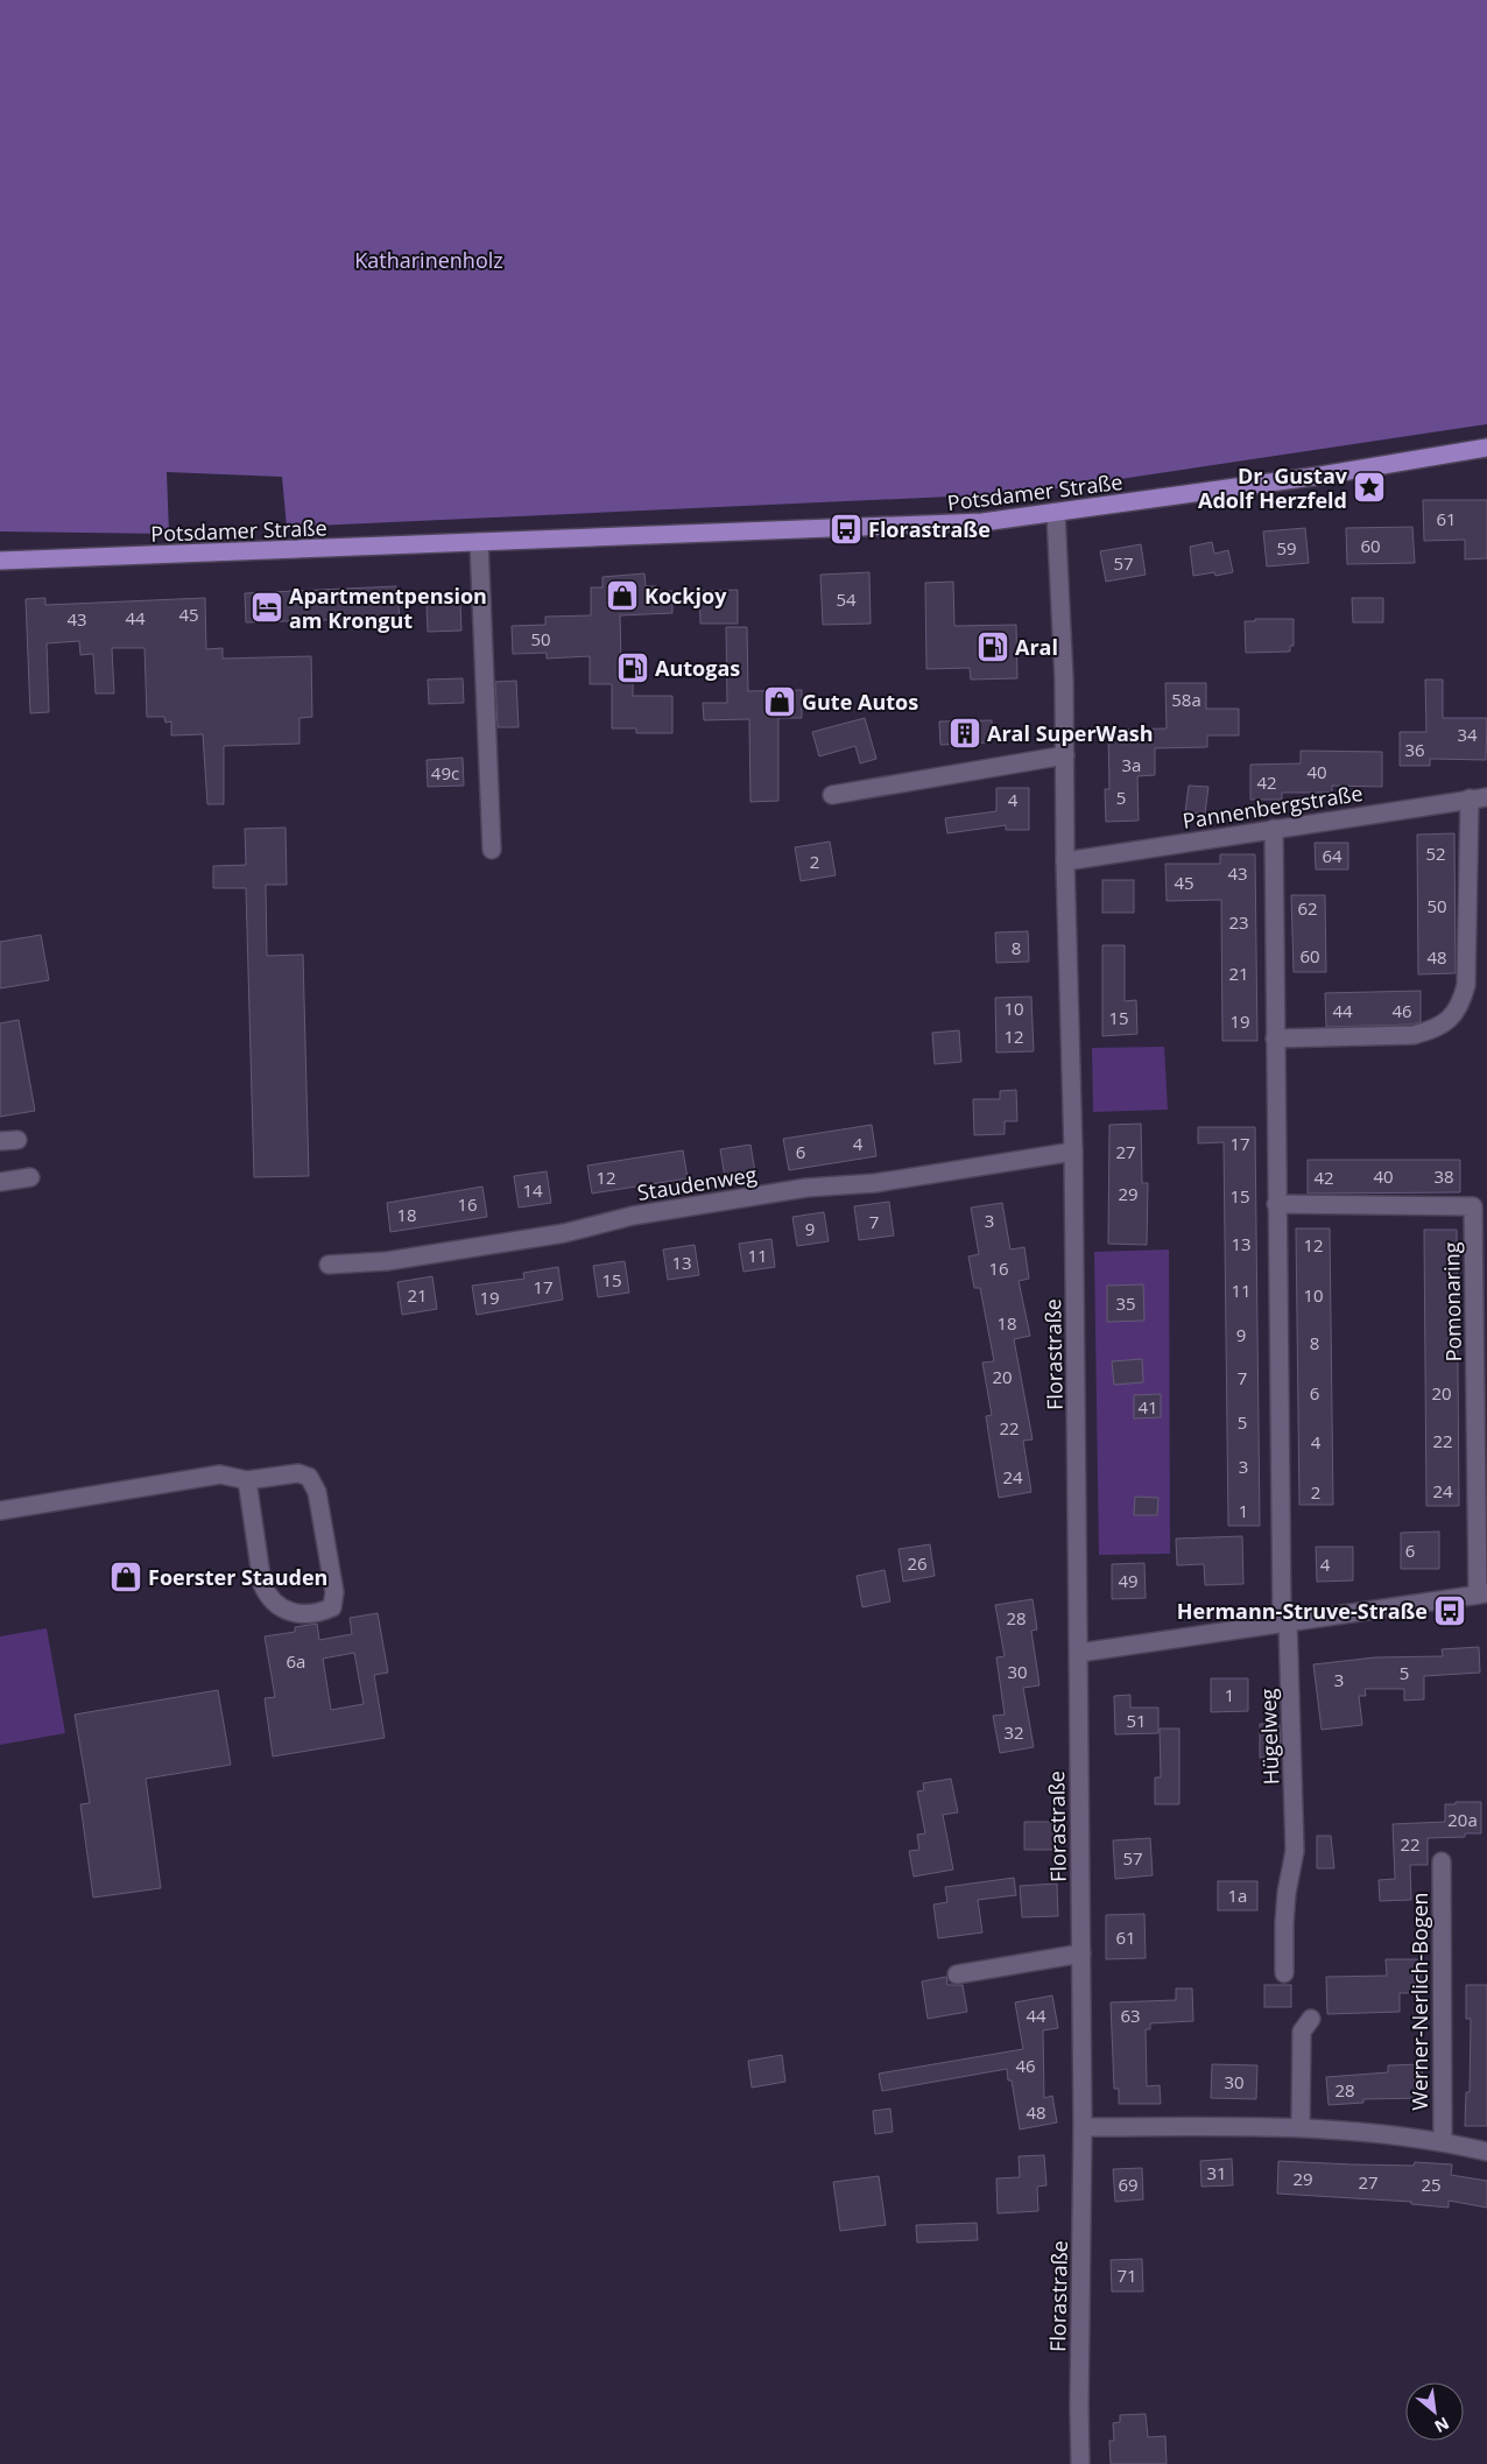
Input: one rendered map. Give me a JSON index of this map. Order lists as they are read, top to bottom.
{
  "streets": {
    "main road": ["Potsdamer Straße"],
    "street": [
      "Pannenbergstraße",
      "Staudenweg",
      "Pomonaring",
      "Florastraße",
      "Hügelweg",
      "Werner-Nerlich-Bogen"
    ]
  },
  "crossings": [
    ["Potsdamer Straße", "Florastraße"],
    ["Pannenbergstraße", "Florastraße"],
    ["Staudenweg", "Florastraße"],
    ["Florastraße", "Werner-Nerlich-Bogen"]
  ],
  "parks": ["Katharinenholz"],
  "places": {
    "place": ["Dr. Gustav Adolf Herzfeld"],
    "bus stop": ["Florastraße", "Hermann-Struve-Straße"],
    "shop": ["Kockjoy", "Gute Autos", "Foerster Stauden"],
    "hotel": ["Apartmentpension am Krongut"],
    "fuel station": ["Aral", "Autogas"],
    "building": ["Aral SuperWash"]
  },
  "house_numbers": [
    "61",
    "60",
    "59",
    "57",
    "54",
    "45",
    "44",
    "43",
    "50",
    "58a",
    "34",
    "36",
    "3a",
    "40",
    "49c",
    "42",
    "5",
    "4",
    "52",
    "64",
    "2",
    "43",
    "45",
    "50",
    "62",
    "23",
    "8",
    "60",
    "48",
    "21",
    "10",
    "44",
    "46",
    "15",
    "19",
    "12",
    "4",
    "17",
    "6",
    "27",
    "40",
    "38",
    "12",
    "42",
    "14",
    "29",
    "15",
    "16",
    "18",
    "3",
    "7",
    "9",
    "13",
    "12",
    "11",
    "13",
    "16",
    "15",
    "17",
    "11",
    "21",
    "10",
    "19",
    "35",
    "18",
    "9",
    "8",
    "20",
    "7",
    "6",
    "20",
    "41",
    "5",
    "22",
    "22",
    "4",
    "3",
    "24",
    "24",
    "2",
    "1",
    "6",
    "26",
    "4",
    "49",
    "28",
    "6a",
    "30",
    "5",
    "3",
    "1",
    "51",
    "32",
    "20a",
    "22",
    "57",
    "1a",
    "61",
    "44",
    "63",
    "46",
    "30",
    "28",
    "48",
    "31",
    "29",
    "27",
    "69",
    "25",
    "71"
  ],
  "north": "bottom right"
}
